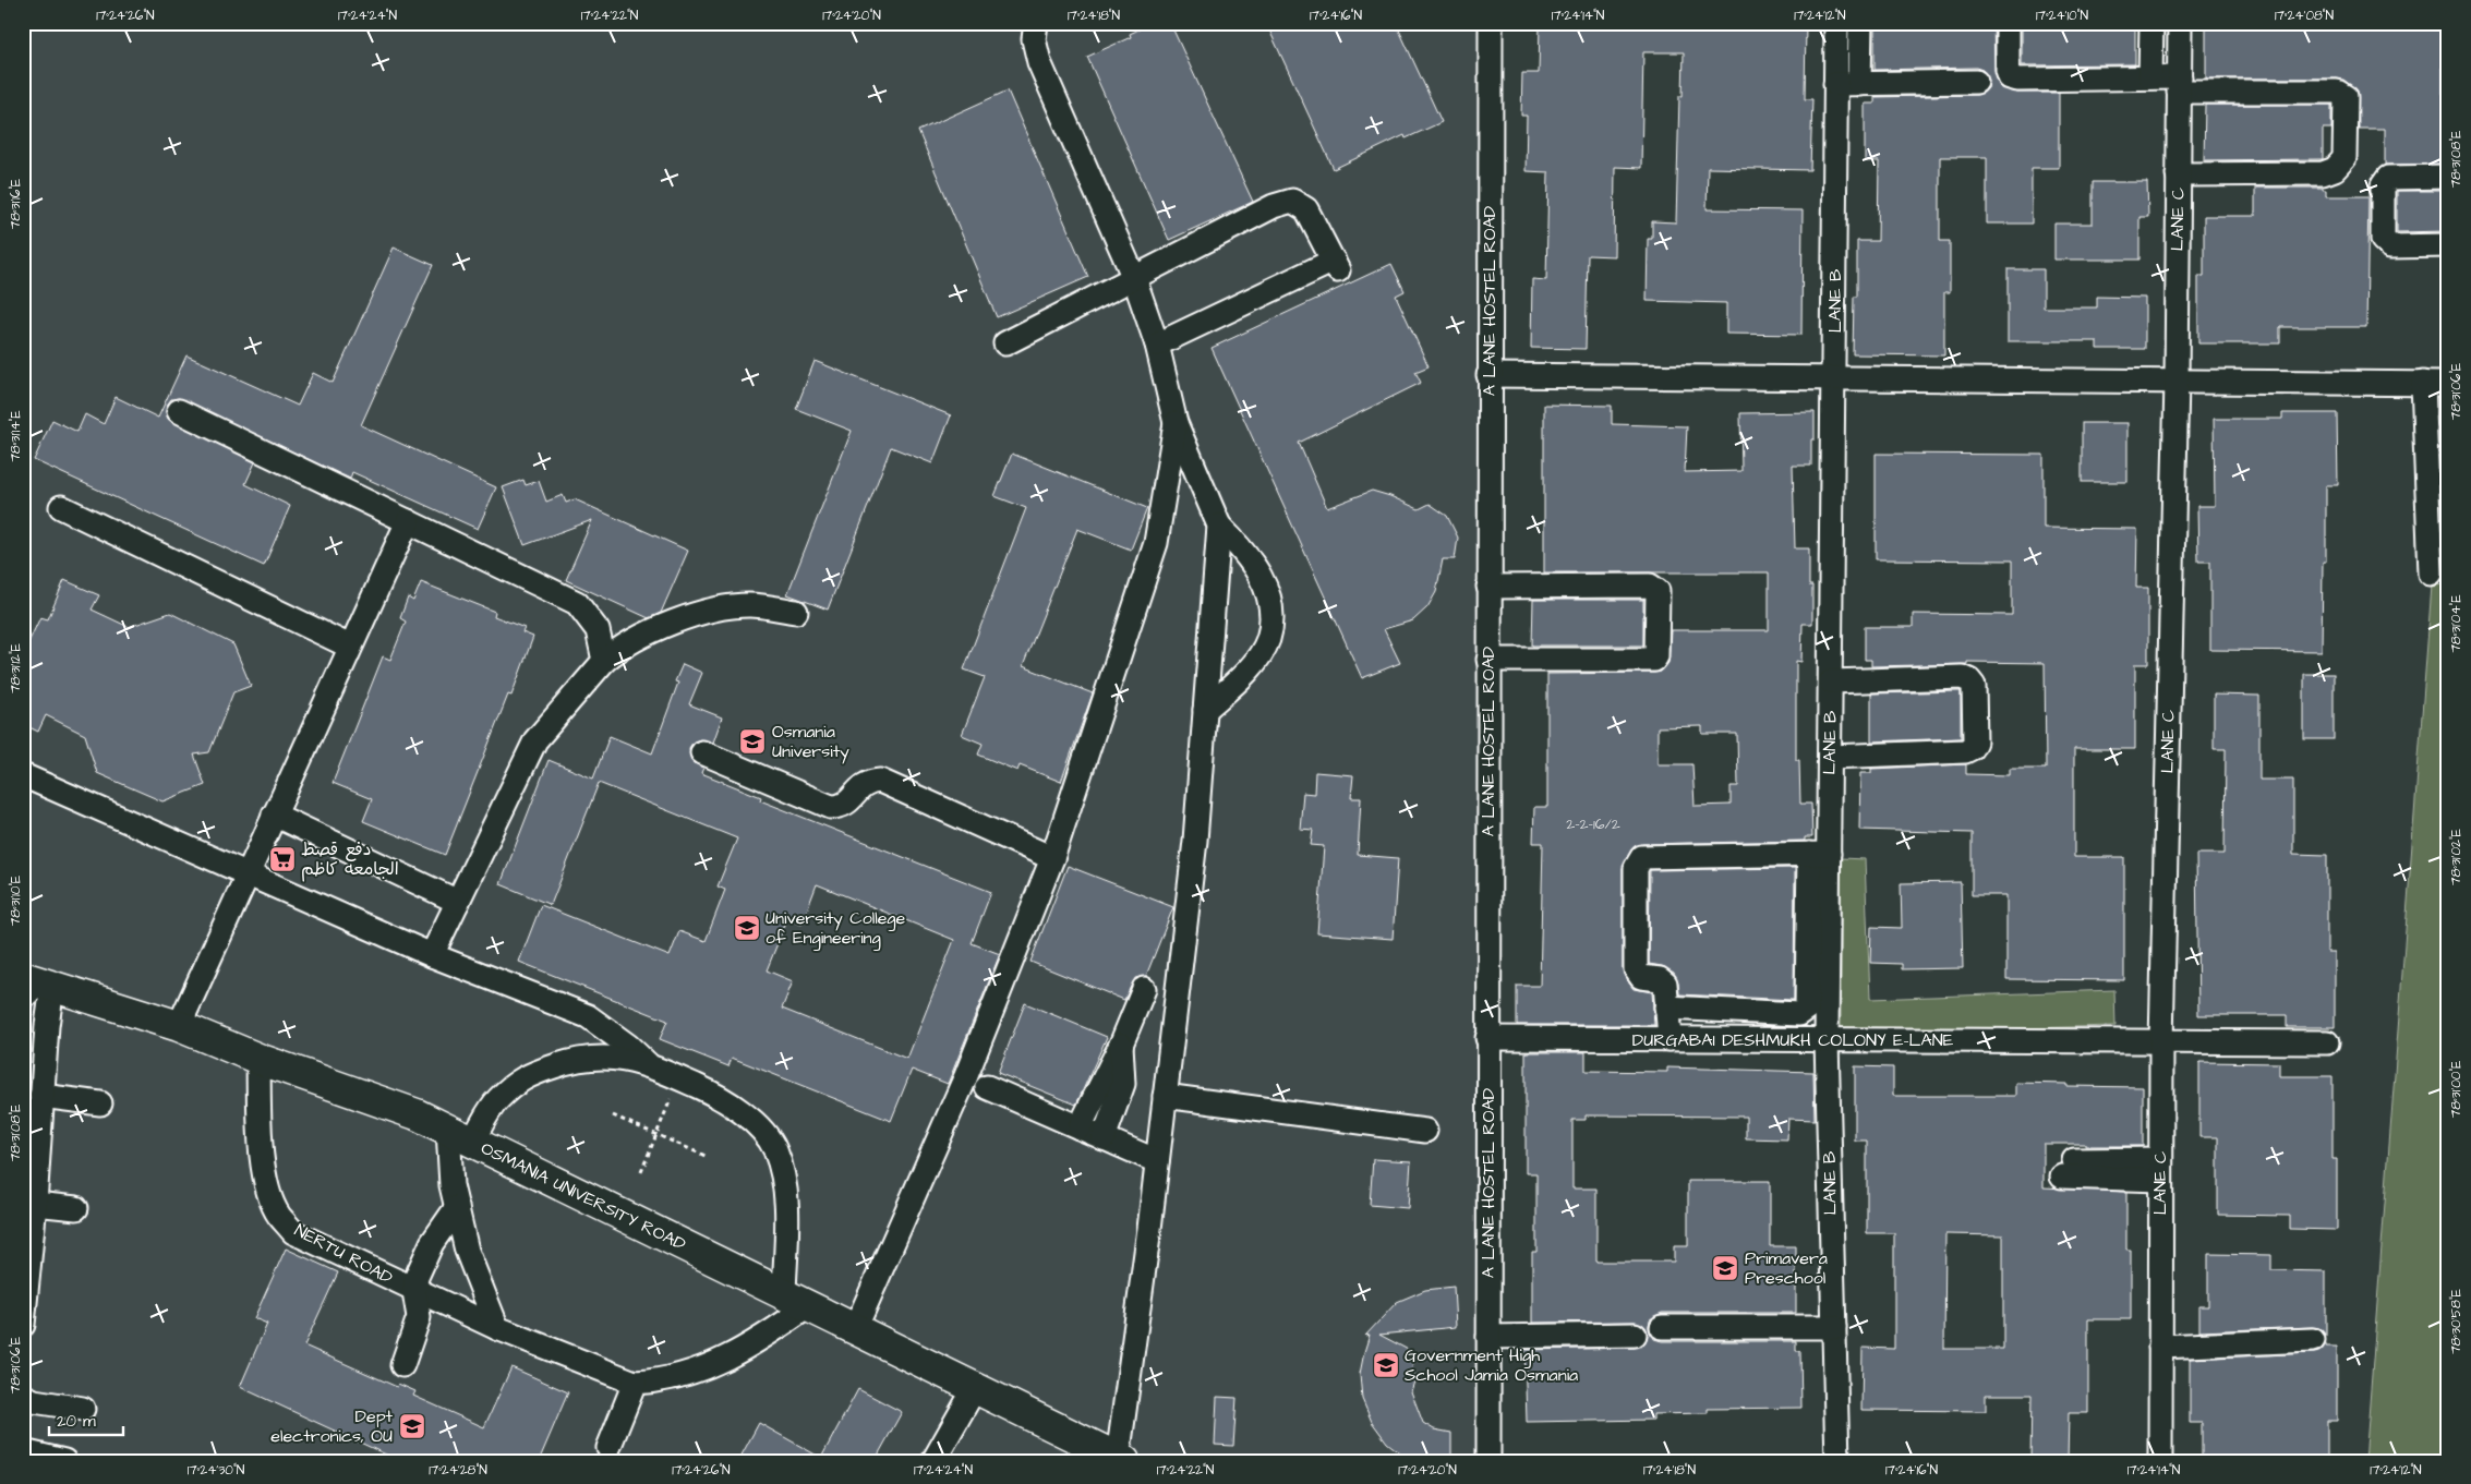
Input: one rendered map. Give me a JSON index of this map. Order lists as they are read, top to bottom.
{
  "streets": {
    "main road": ["OSMANIA UNIVERSITY ROAD"],
    "street": [
      "LANE C",
      "A LANE HOSTEL ROAD",
      "LANE B",
      "DURGABAI DESHMUKH COLONY E-LANE",
      "NERTU ROAD"
    ]
  },
  "crossings": [
    ["LANE C", "DURGABAI DESHMUKH COLONY E-LANE"],
    ["A LANE HOSTEL ROAD", "DURGABAI DESHMUKH COLONY E-LANE"],
    ["LANE B", "DURGABAI DESHMUKH COLONY E-LANE"],
    ["OSMANIA UNIVERSITY ROAD", "NERTU ROAD"]
  ],
  "places": {
    "school or university": [
      "Osmania University",
      "University College of Engineering",
      "Primavera Preschool",
      "Government High School Jamia Osmania",
      "Dept electronics, OU"
    ],
    "supermarket": ["دفع قصط الجامعه كاظم"]
  },
  "house_numbers": ["2-2-16/2"],
  "scale_bar": "20 m",
  "coordinates": [
    "17°24'26\"N",
    "17°24'24\"N",
    "17°24'22\"N",
    "17°24'20\"N",
    "17°24'18\"N",
    "17°24'16\"N",
    "17°24'14\"N",
    "17°24'12\"N",
    "17°24'10\"N",
    "17°24'08\"N",
    "78°31'08\"E",
    "78°31'16\"E",
    "78°31'06\"E",
    "78°31'14\"E",
    "78°31'04\"E",
    "78°31'12\"E",
    "78°31'02\"E",
    "78°31'10\"E",
    "78°31'00\"E",
    "78°30'58\"E",
    "17°24'30\"N",
    "17°24'28\"N"
  ]
}
